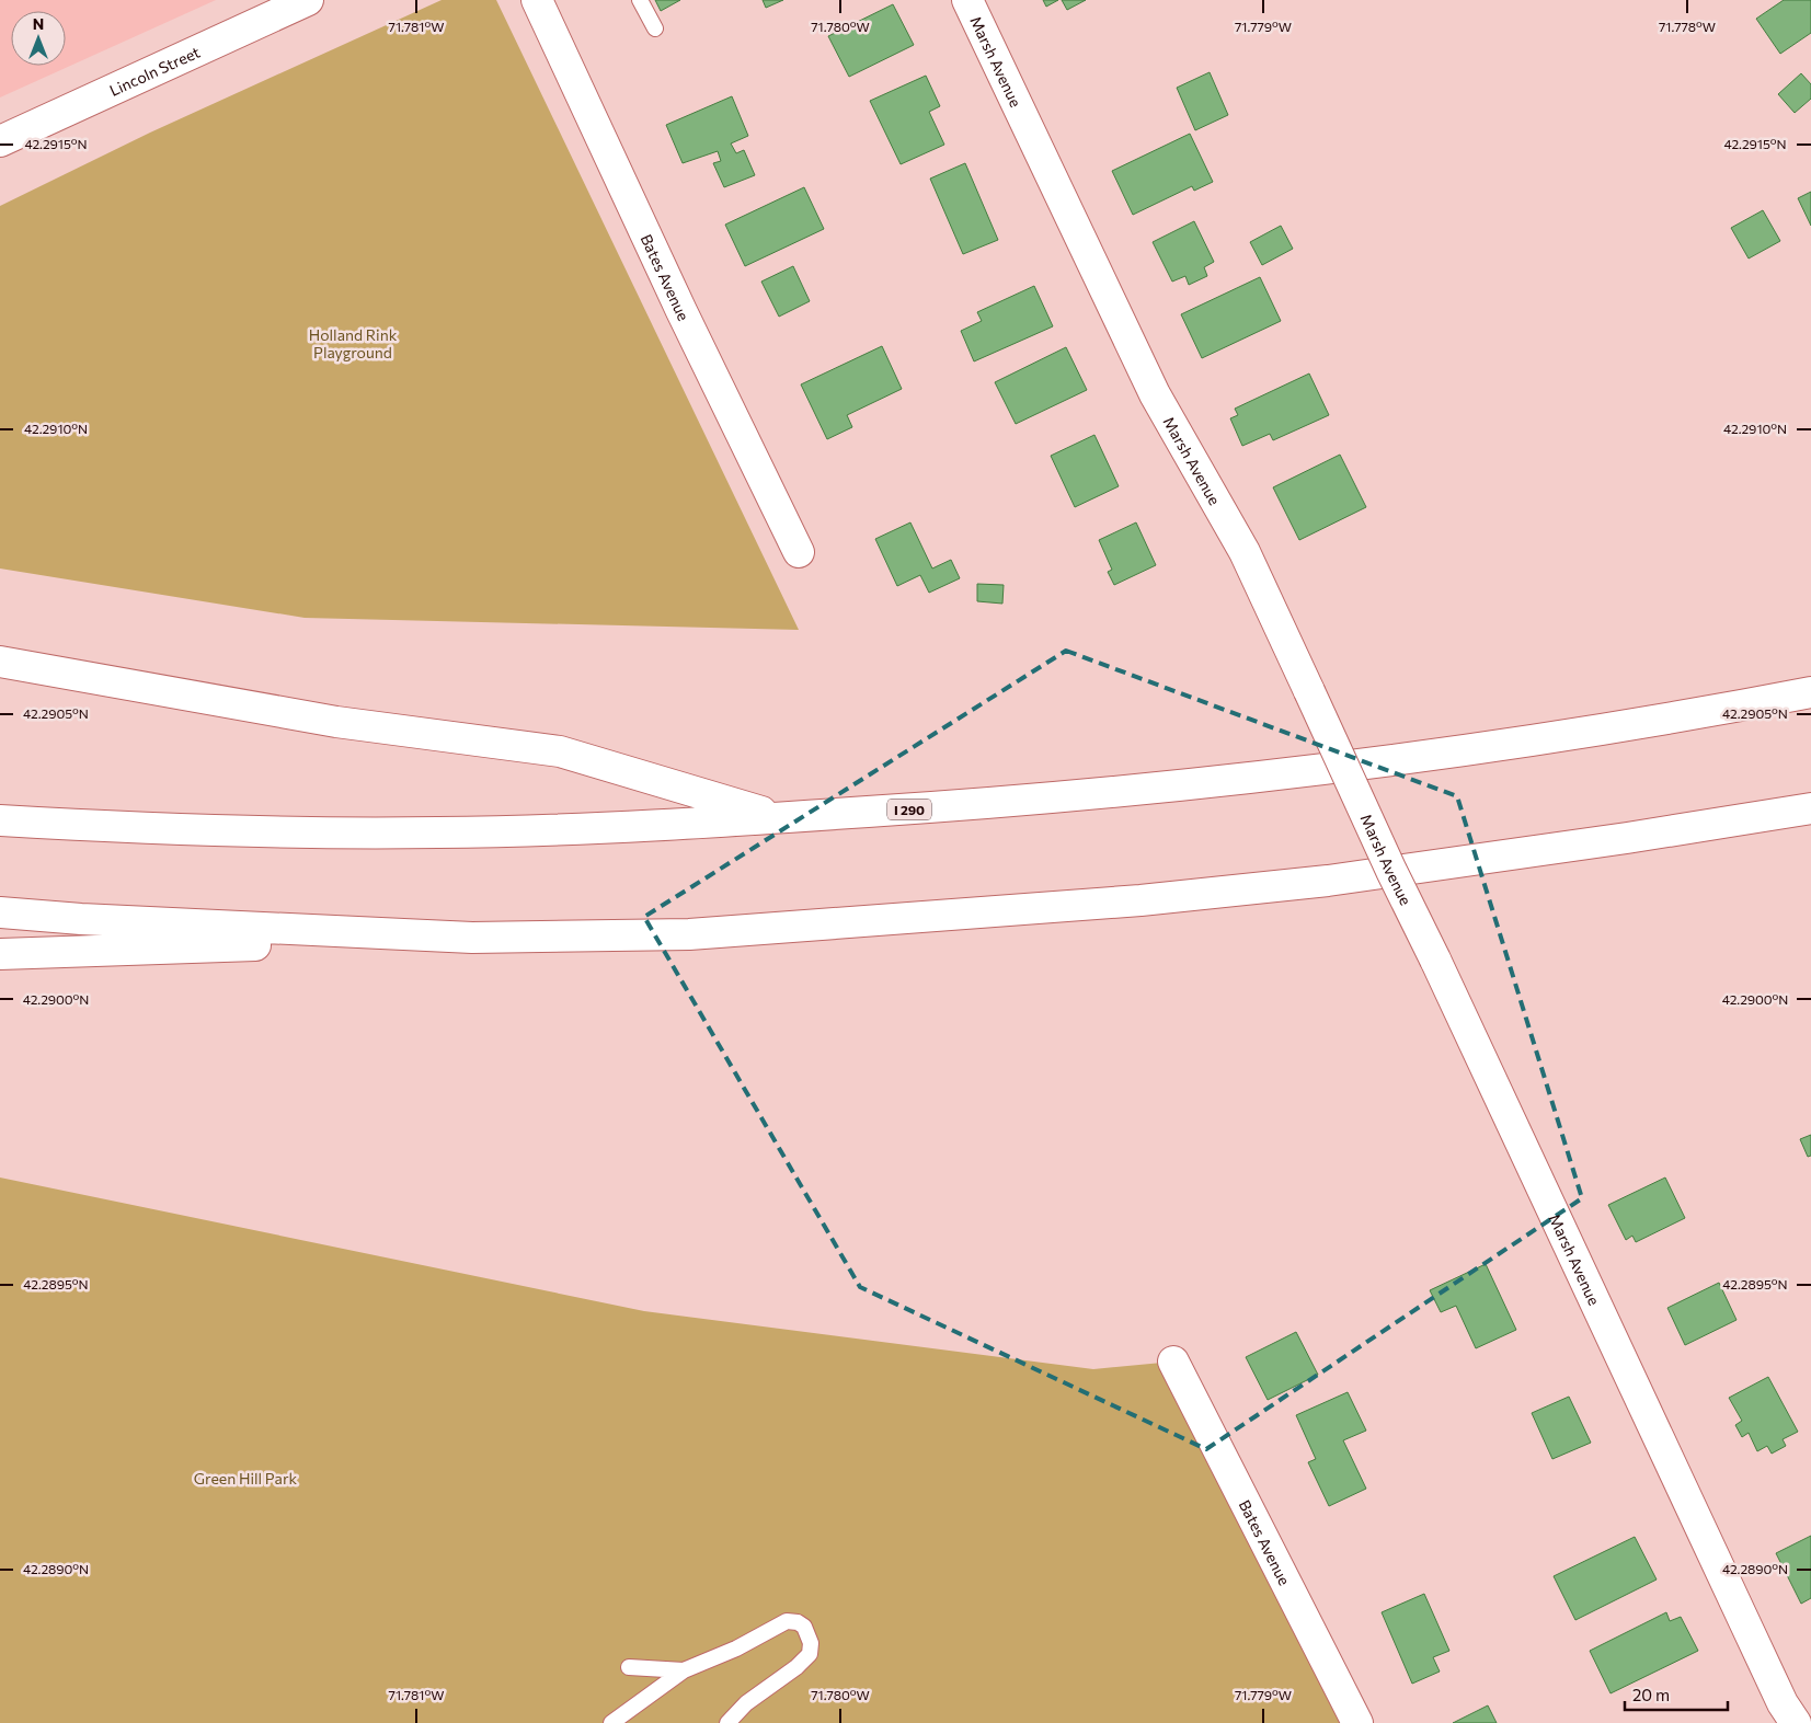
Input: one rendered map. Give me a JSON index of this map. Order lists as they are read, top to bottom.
{
  "streets": {
    "main road": [
      "Marsh Avenue",
      "Lincoln Street",
      "Bates Avenue",
      "I 290"
    ]
  },
  "parks": ["Holland Rink Playground", "Green Hill Park"],
  "scale_bar": "20 m",
  "north": "top",
  "coordinates": [
    "71.781°W",
    "71.780°W",
    "71.779°W",
    "71.778°W",
    "42.2915°N",
    "42.2910°N",
    "42.2905°N",
    "42.2900°N",
    "42.2895°N",
    "42.2890°N"
  ]
}
